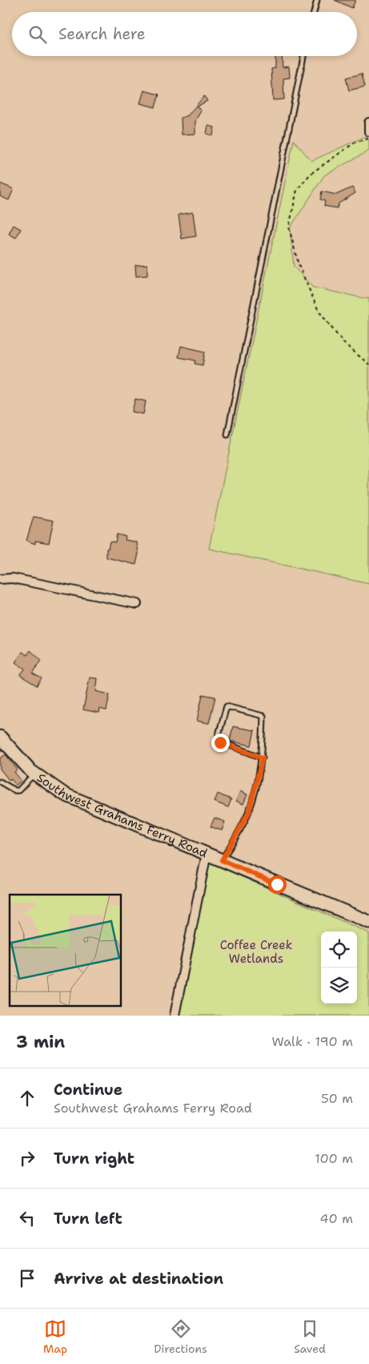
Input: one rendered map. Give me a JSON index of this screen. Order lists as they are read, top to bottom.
{
  "streets": {
    "main road": ["Southwest Grahams Ferry Road"]
  },
  "parks": ["Coffee Creek Wetlands"],
  "page": {
    "search": "Search here",
    "heading": ["3 min", "Walk · 190 m"],
    "list": [
      ["Continue", "Southwest Grahams Ferry Road", "50 m"],
      ["Turn right", "100 m"],
      ["Turn left", "40 m"],
      "Arrive at destination"
    ],
    "nav": ["Map", "Directions", "Saved"]
  }
}
